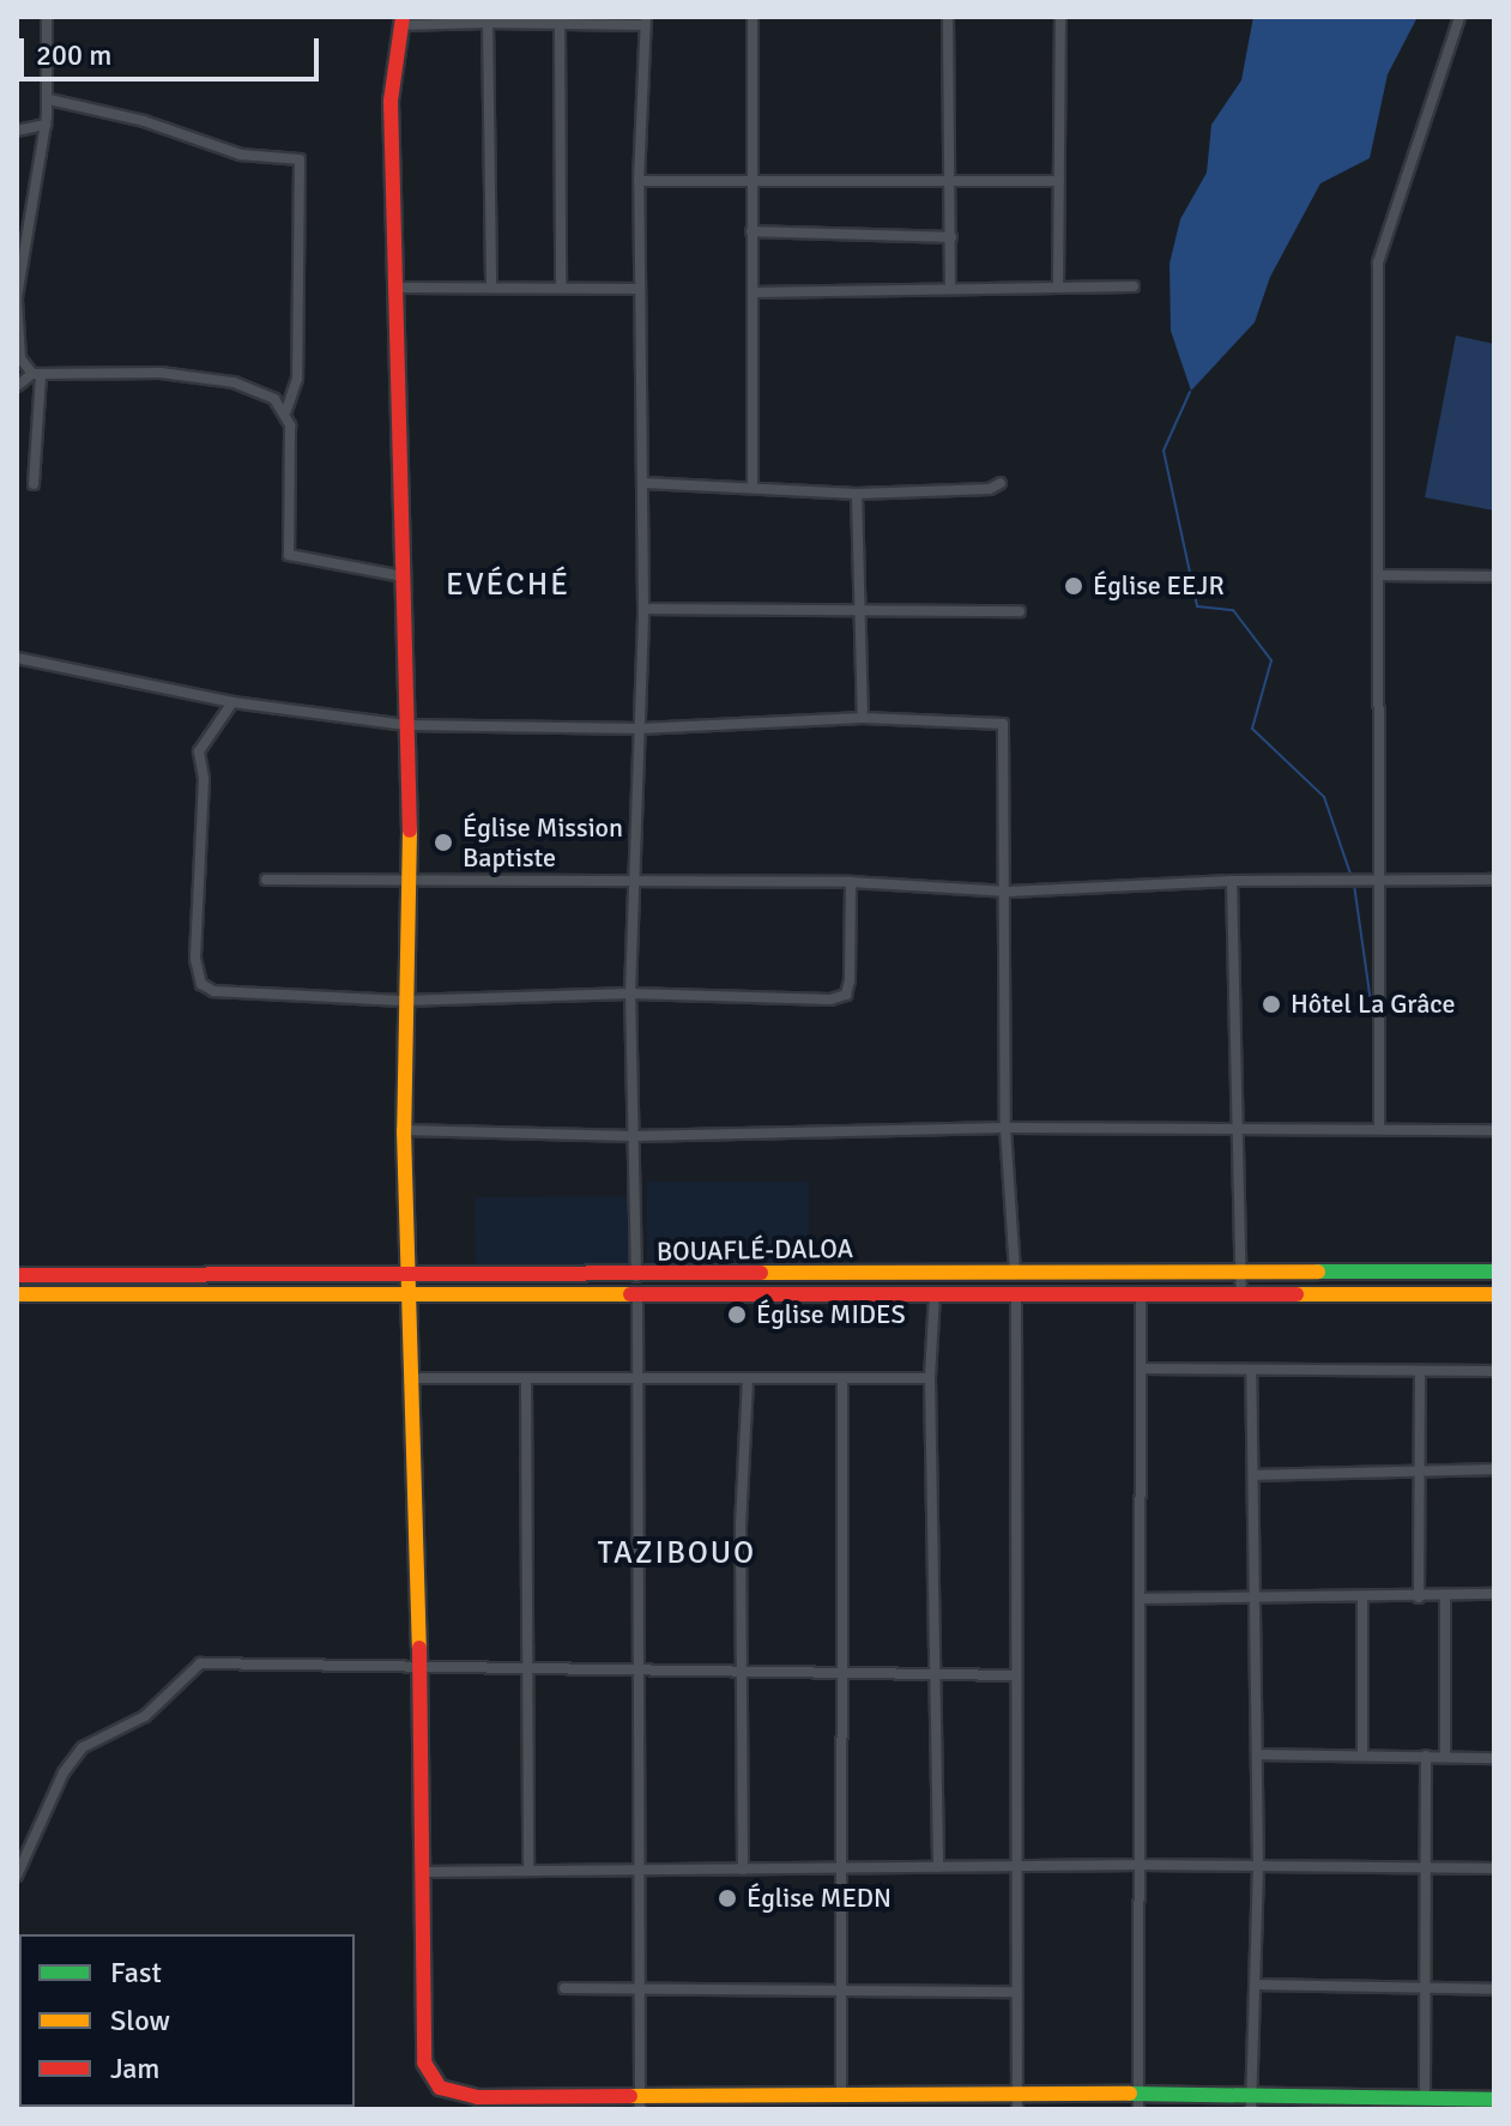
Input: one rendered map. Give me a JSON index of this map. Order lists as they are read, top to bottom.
{
  "streets": {
    "main road": ["BOUAFLÉ-DALOA"]
  },
  "districts": ["EVÉCHÉ", "TAZIBOUO"],
  "places": [
    "Église EEJR",
    "Église Mission Baptiste",
    "Hôtel La Grâce",
    "Église MIDES",
    "Église MEDN"
  ],
  "legend": ["Fast", "Slow", "Jam"],
  "scale_bar": "200 m"
}
